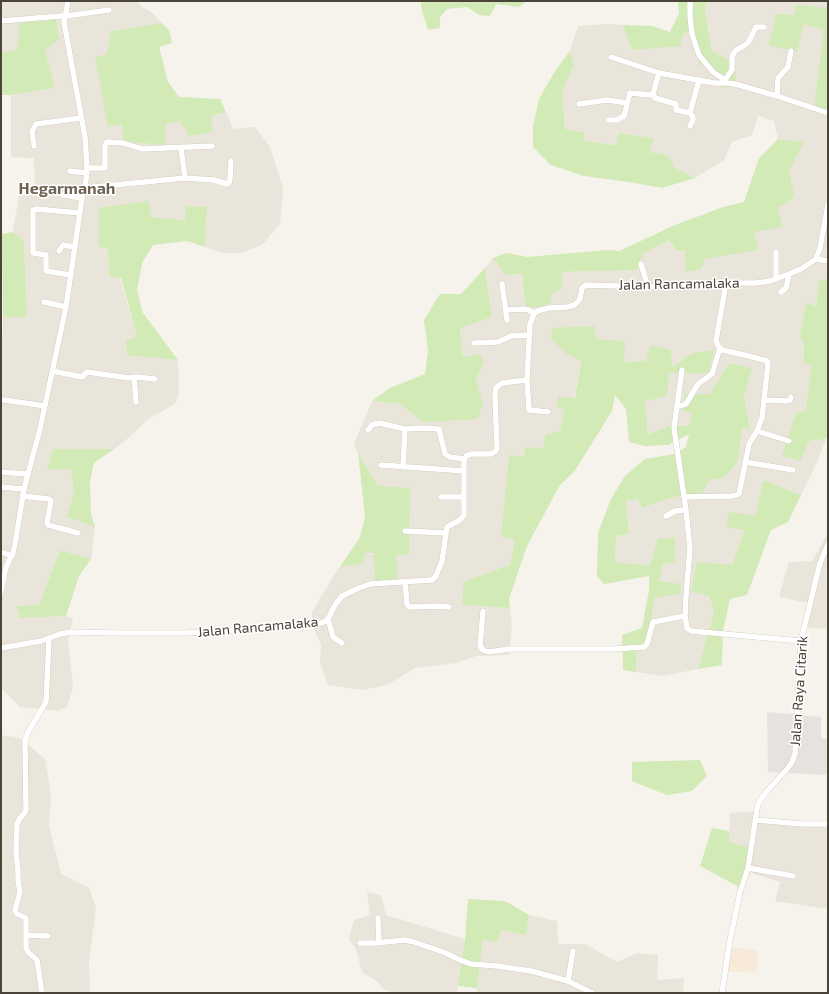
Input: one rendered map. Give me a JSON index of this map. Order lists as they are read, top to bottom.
{
  "streets": {
    "street": ["Jalan Rancamalaka", "Jalan Raya Citarik"]
  },
  "districts": ["Hegarmanah"]
}
